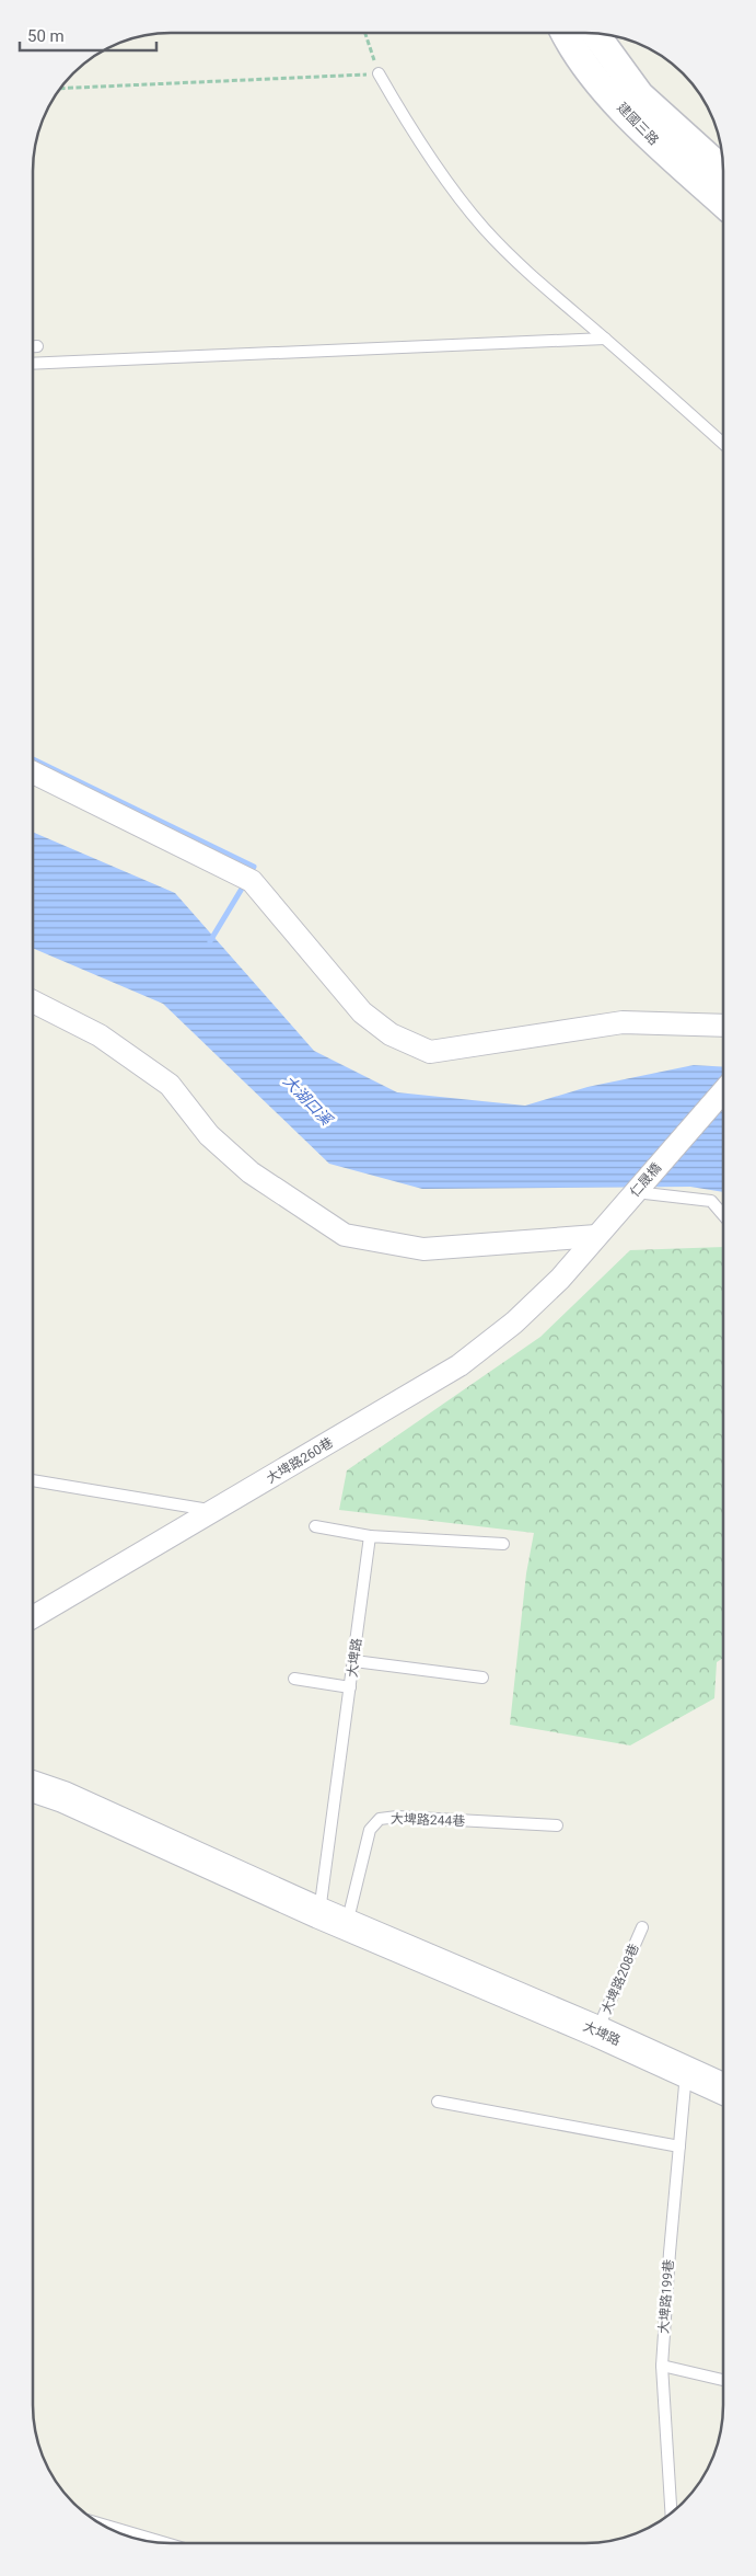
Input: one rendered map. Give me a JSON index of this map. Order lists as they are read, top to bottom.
{
  "streets": {
    "main road": ["大埤路"],
    "street": ["建國三路", "仁晟橋", "大埤路260巷"],
    "lane": ["大埤路244巷", "大埤路208巷", "大埤路199巷"]
  },
  "crossings": [
    ["仁晟橋", "大埤路260巷"],
    ["大埤路", "大埤路244巷"],
    ["大埤路", "大埤路208巷"],
    ["大埤路", "大埤路199巷"]
  ],
  "water": ["大湖口溪"],
  "scale_bar": "50 m"
}
